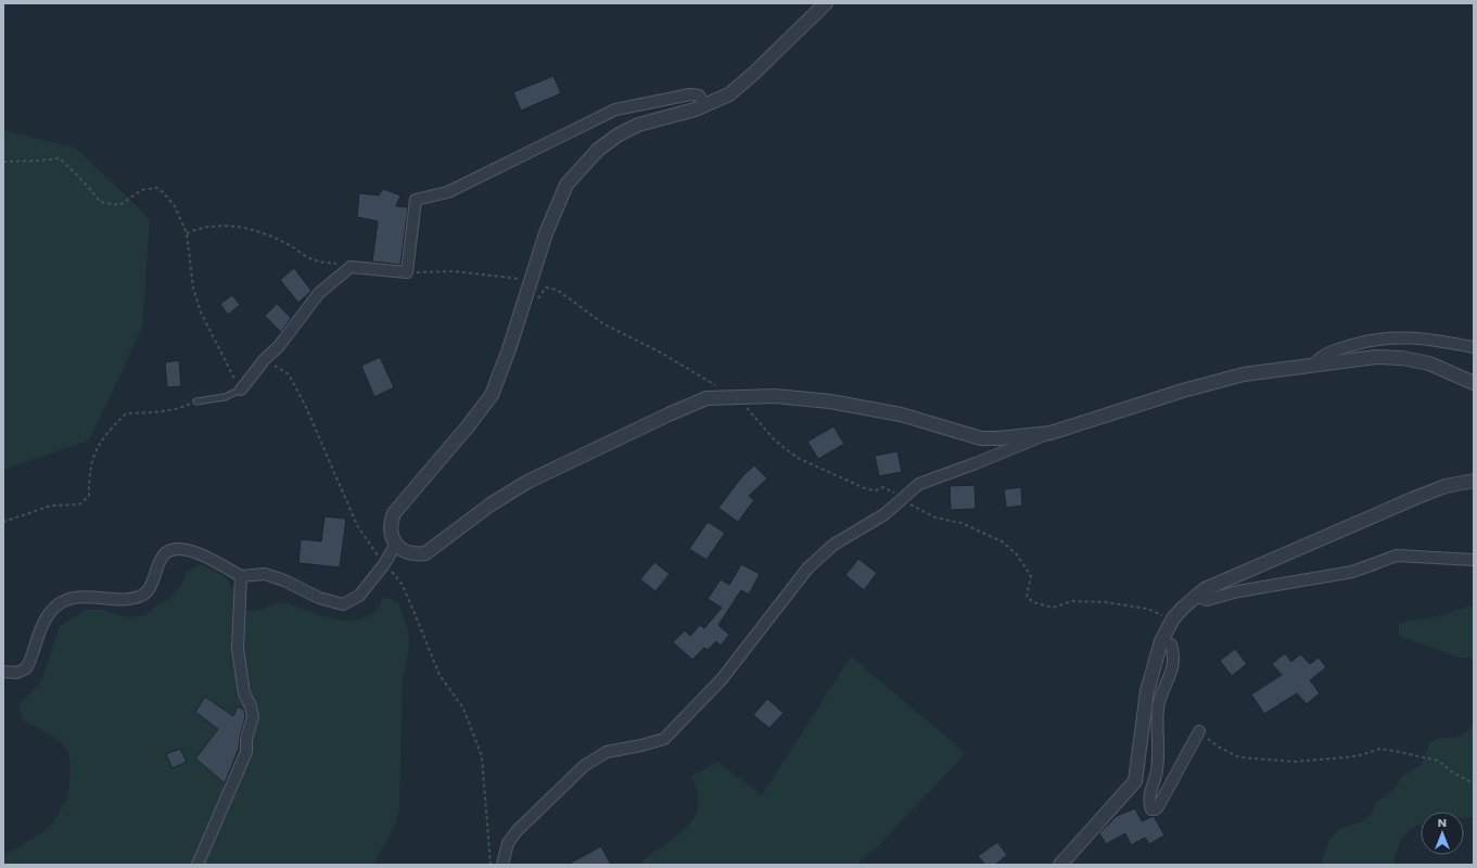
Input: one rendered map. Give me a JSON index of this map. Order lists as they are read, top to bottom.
{
  "north": "top"
}
